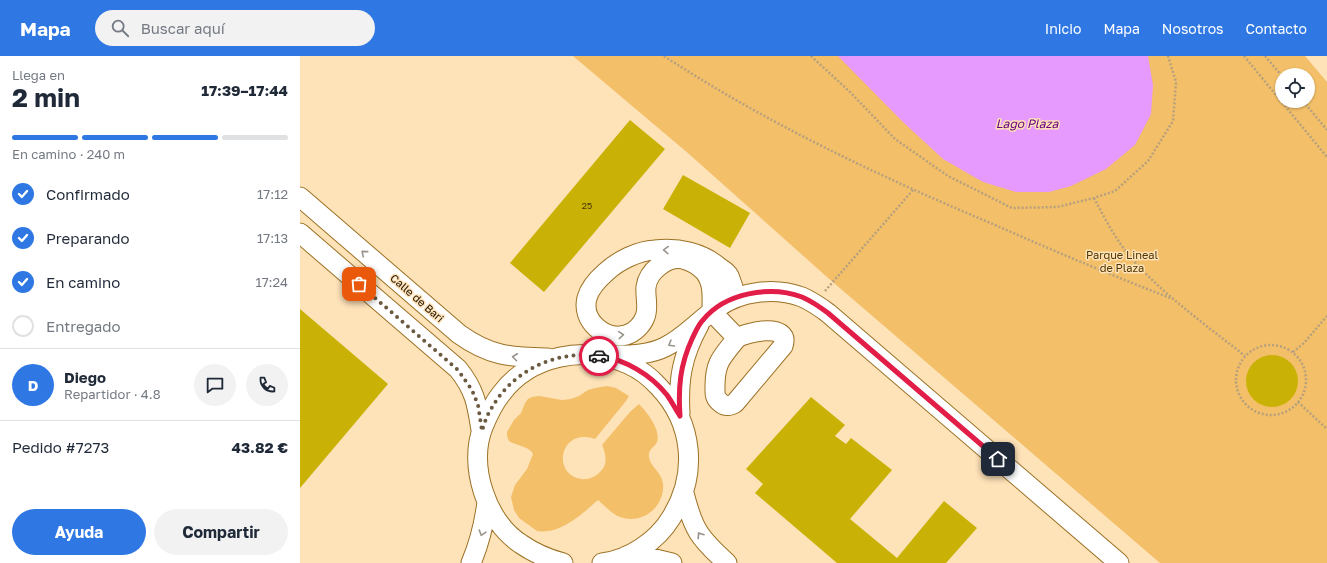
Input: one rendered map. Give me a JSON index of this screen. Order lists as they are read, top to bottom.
{
  "streets": {
    "street": ["Calle de Bari"]
  },
  "water": ["Lago Plaza"],
  "parks": ["Parque Lineal de Plaza"],
  "house_numbers": ["25"],
  "page": {
    "header": "Mapa",
    "search": "Buscar aquí",
    "nav": [
      "Inicio",
      "Mapa",
      "Nosotros",
      "Contacto"
    ],
    "heading": ["2 min", "Llega en", "17:39–17:44"],
    "panel": [
      "Diego",
      "Repartidor · 4.8",
      "Pedido #7273",
      "43.82 €"
    ],
    "bar": "En camino · 240 m",
    "list": [
      ["Confirmado", "17:12"],
      ["Preparando", "17:13"],
      ["En camino", "17:24"],
      "Entregado"
    ],
    "round": "D",
    "buttons": ["Ayuda", "Compartir"]
  }
}
